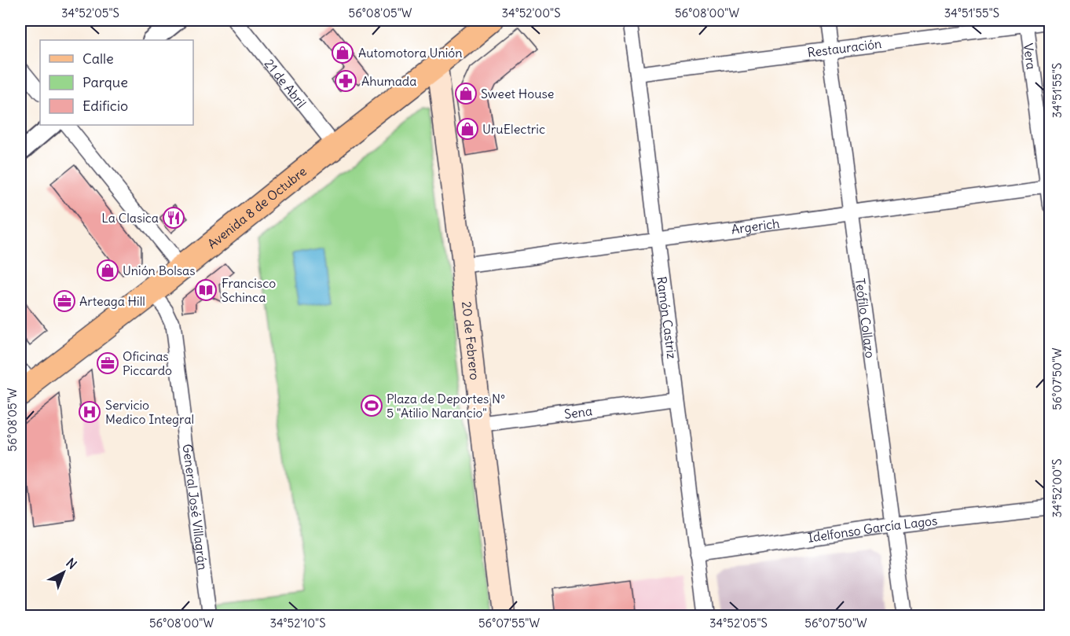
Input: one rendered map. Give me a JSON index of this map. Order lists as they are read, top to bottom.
{
  "streets": {
    "main road": ["Avenida 8 de Octubre", "20 de Febrero"],
    "street": [
      "Restauración",
      "Vera",
      "21 de Abril",
      "Argerich",
      "Ramón Castriz",
      "Teófilo Collazo",
      "Sena",
      "General José Villagrán",
      "Idelfonso García Lagos"
    ]
  },
  "crossings": [
    ["Restauración", "Vera"],
    ["Restauración", "Ramón Castriz"],
    ["Restauración", "Teófilo Collazo"],
    ["Vera", "Argerich"],
    ["21 de Abril", "Avenida 8 de Octubre"],
    ["Avenida 8 de Octubre", "20 de Febrero"],
    ["Avenida 8 de Octubre", "General José Villagrán"],
    ["Argerich", "Ramón Castriz"],
    ["Argerich", "Teófilo Collazo"],
    ["Argerich", "20 de Febrero"],
    ["Ramón Castriz", "Sena"],
    ["Ramón Castriz", "Idelfonso García Lagos"],
    ["Teófilo Collazo", "Idelfonso García Lagos"],
    ["20 de Febrero", "Sena"]
  ],
  "places": {
    "shop": [
      "Automotora Unión",
      "Sweet House",
      "UruElectric",
      "Unión Bolsas"
    ],
    "pharmacy": ["Ahumada"],
    "restaurant": ["La Clasica"],
    "library": ["Francisco Schinca"],
    "office": ["Arteaga Hill", "Oficinas Piccardo"],
    "sports": ["Plaza de Deportes Nº 5 \"Atilio Narancio\""],
    "hospital": ["Servicio Medico Integral"]
  },
  "legend": ["Calle", "Parque", "Edificio"],
  "north": "top right",
  "coordinates": [
    "34°52'05\"S",
    "56°08'05\"W",
    "34°52'00\"S",
    "56°08'00\"W",
    "34°51'55\"S",
    "56°07'50\"W",
    "34°52'10\"S",
    "56°07'55\"W"
  ]
}
